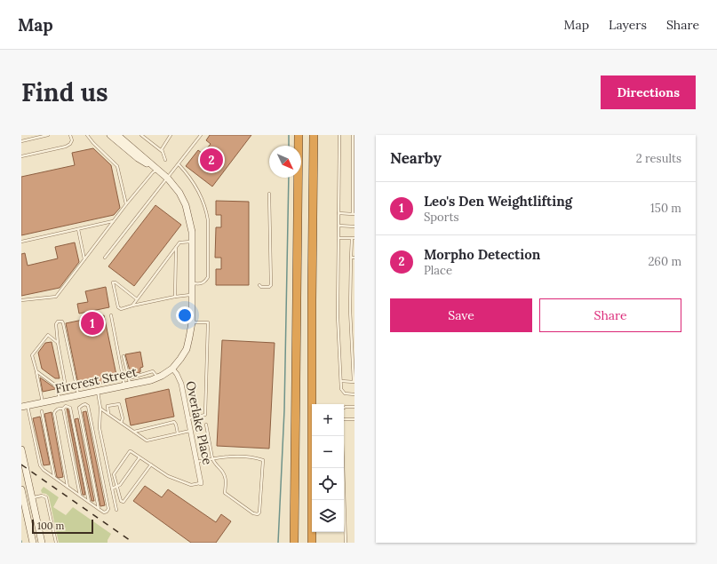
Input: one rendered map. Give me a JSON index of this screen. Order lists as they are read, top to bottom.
{
  "streets": {
    "street": ["Fircrest Street", "Overlake Place"]
  },
  "crossings": [
    ["Fircrest Street", "Overlake Place"]
  ],
  "scale_bar": "100 m",
  "north": "bottom right",
  "page": {
    "header": "Map",
    "nav": ["Map", "Layers", "Share"],
    "buttons": [
      "Directions",
      ["Save", "Share"]
    ],
    "title": "Find us",
    "heading": ["Nearby", "2 results"],
    "pins": ["2", "1"],
    "list": [
      {
        "mark": "1",
        "name": "Leo's Den Weightlifting",
        "note": "Sports",
        "value": "150 m"
      },
      {
        "mark": "2",
        "name": "Morpho Detection",
        "note": "Place",
        "value": "260 m"
      }
    ],
    "map_buttons": ["+", "−"],
    "scale": "100 m"
  }
}
